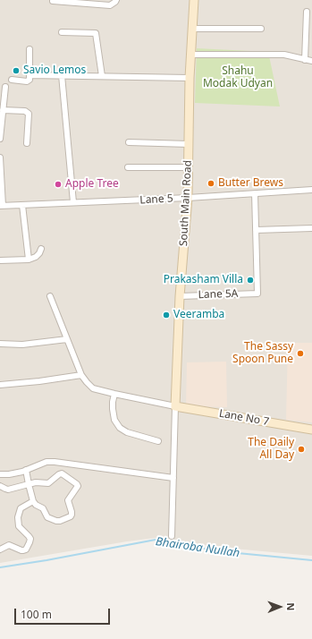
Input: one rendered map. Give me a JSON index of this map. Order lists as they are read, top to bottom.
{
  "streets": {
    "main road": ["South Main Road", "Lane No 7"],
    "street": ["Lane 5", "Lane 5A"]
  },
  "crossings": [
    ["Lane 5", "South Main Road"],
    ["South Main Road", "Lane 5A"],
    ["South Main Road", "Lane No 7"]
  ],
  "water": ["Bhairoba Nullah"],
  "parks": ["Shahu Modak Udyan"],
  "places": [
    "Savio Lemos",
    "Butter Brews",
    "Apple Tree",
    "Prakasham Villa",
    "Veeramba",
    "The Sassy Spoon Pune",
    "The Daily All Day"
  ],
  "scale_bar": "100 m",
  "north": "right"
}
